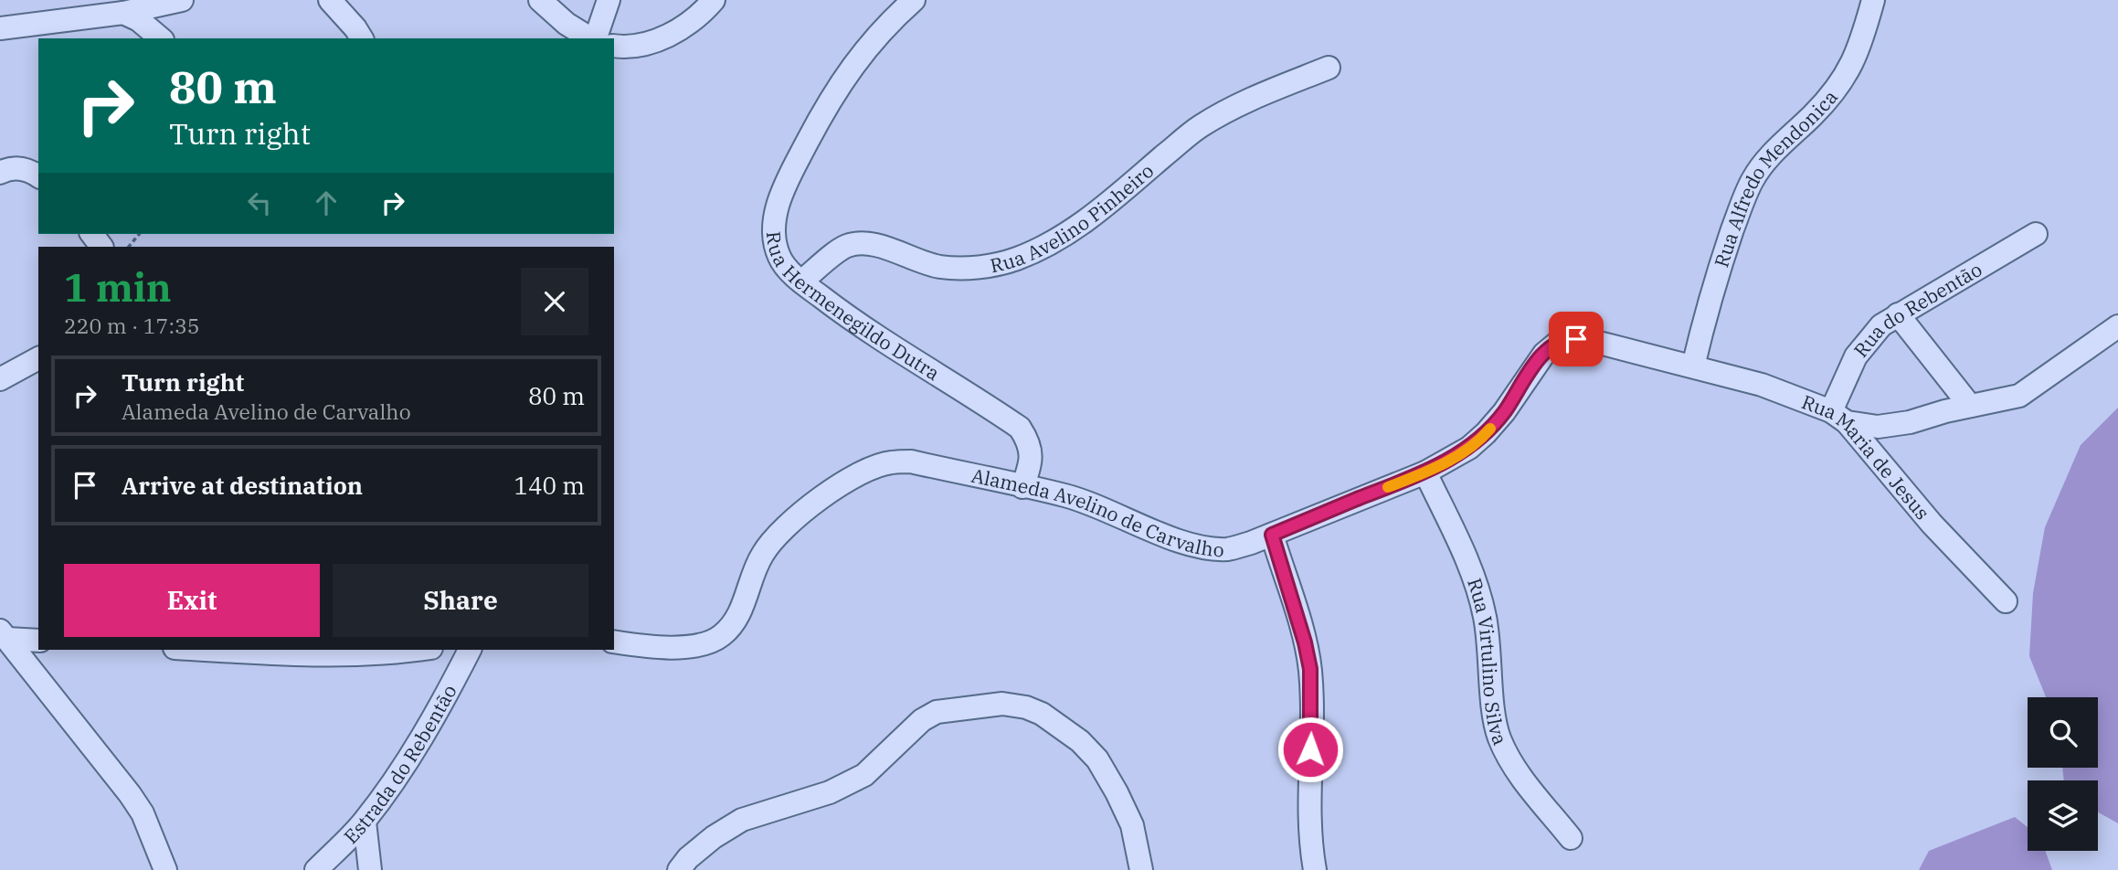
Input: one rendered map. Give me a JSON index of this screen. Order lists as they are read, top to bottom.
{
  "streets": {
    "street": [
      "Rua Alfredo Mendonica",
      "Rua Avelino Pinheiro",
      "Rua Hermenegildo Dutra",
      "Rua do Rebentão",
      "Rua Maria de Jesus",
      "Alameda Avelino de Carvalho",
      "Rua Virtulino Silva",
      "Estrada do Rebentão"
    ]
  },
  "crossings": [
    ["Rua Alfredo Mendonica", "Rua Maria de Jesus"],
    ["Rua Alfredo Mendonica", "Alameda Avelino de Carvalho"],
    ["Rua Avelino Pinheiro", "Rua Hermenegildo Dutra"],
    ["Rua Hermenegildo Dutra", "Alameda Avelino de Carvalho"],
    ["Rua do Rebentão", "Rua Maria de Jesus"],
    ["Rua Maria de Jesus", "Alameda Avelino de Carvalho"],
    ["Alameda Avelino de Carvalho", "Rua Virtulino Silva"]
  ],
  "page": {
    "turn": ["80 m", "Turn right"],
    "heading": ["1 min", "220 m · 17:35"],
    "list": [
      {
        "name": "Turn right",
        "note": "Alameda Avelino de Carvalho",
        "value": "80 m"
      },
      {
        "name": "Arrive at destination",
        "value": "140 m"
      }
    ],
    "buttons": ["Exit", "Share"]
  }
}
